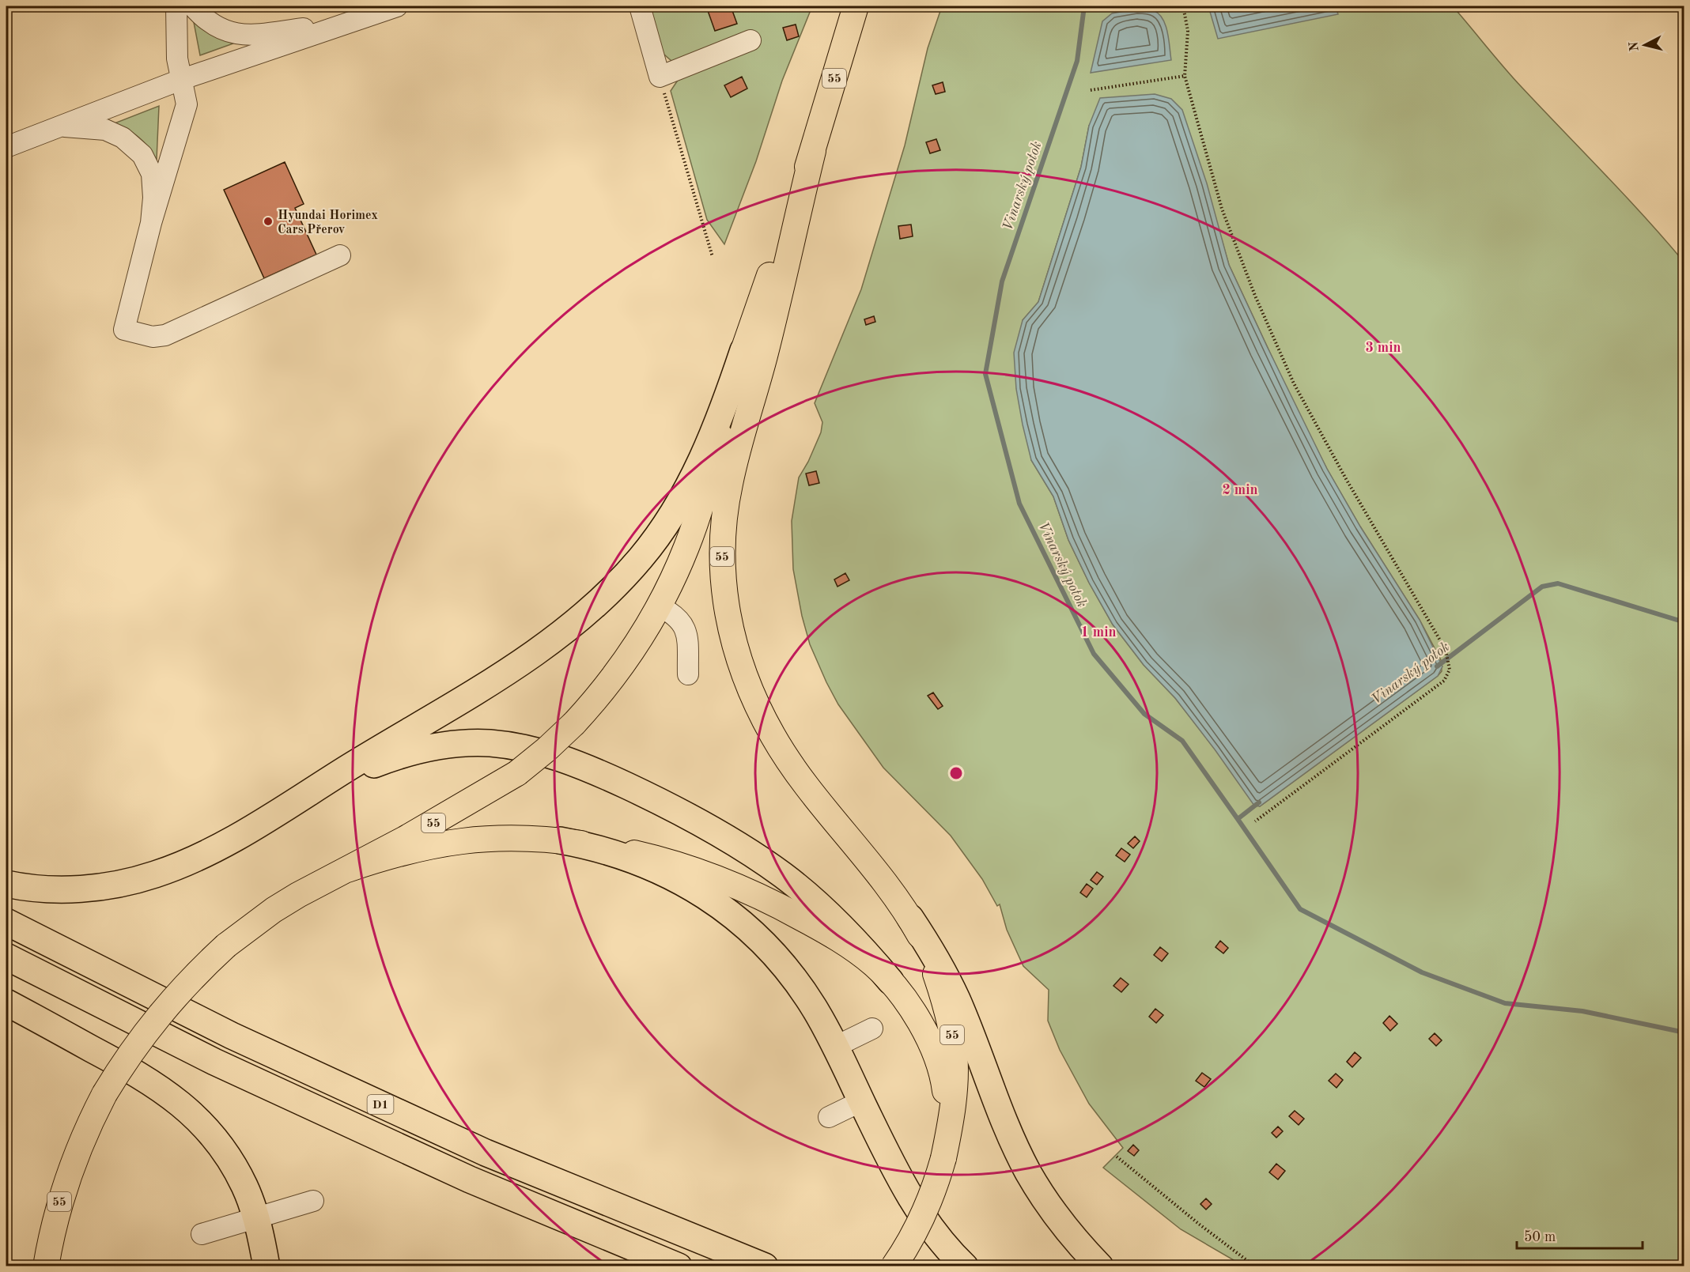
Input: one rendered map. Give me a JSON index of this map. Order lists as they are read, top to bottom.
{
  "streets": {
    "highway": ["D1"],
    "main road": ["55"]
  },
  "water": ["Vinarský potok"],
  "places": ["Hyundai Horimex Cars Přerov"],
  "scale_bar": "50 m",
  "north": "left",
  "rings": ["3 min", "2 min", "1 min"]
}
